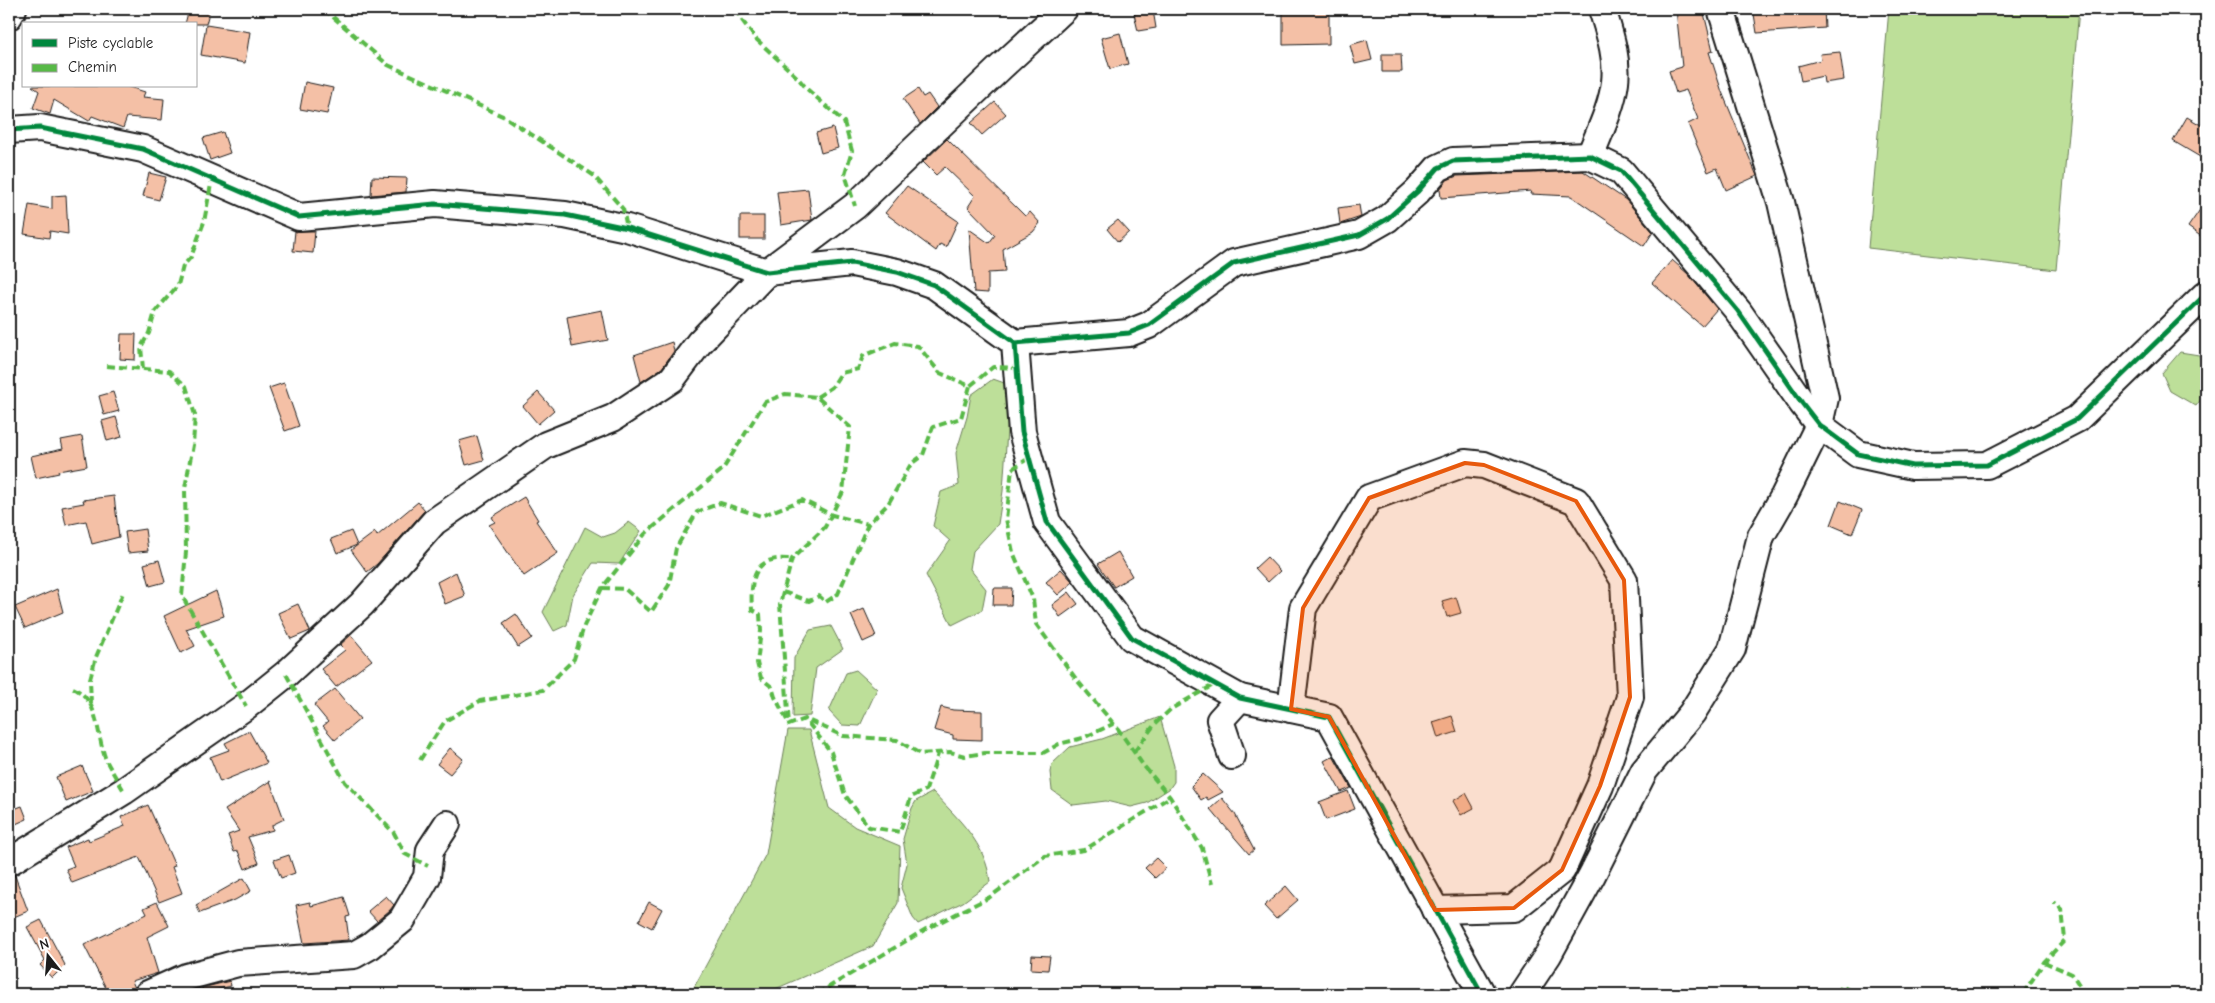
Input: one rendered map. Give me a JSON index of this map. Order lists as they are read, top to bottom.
{
  "legend": ["Piste cyclable", "Chemin"],
  "north": "top"
}
